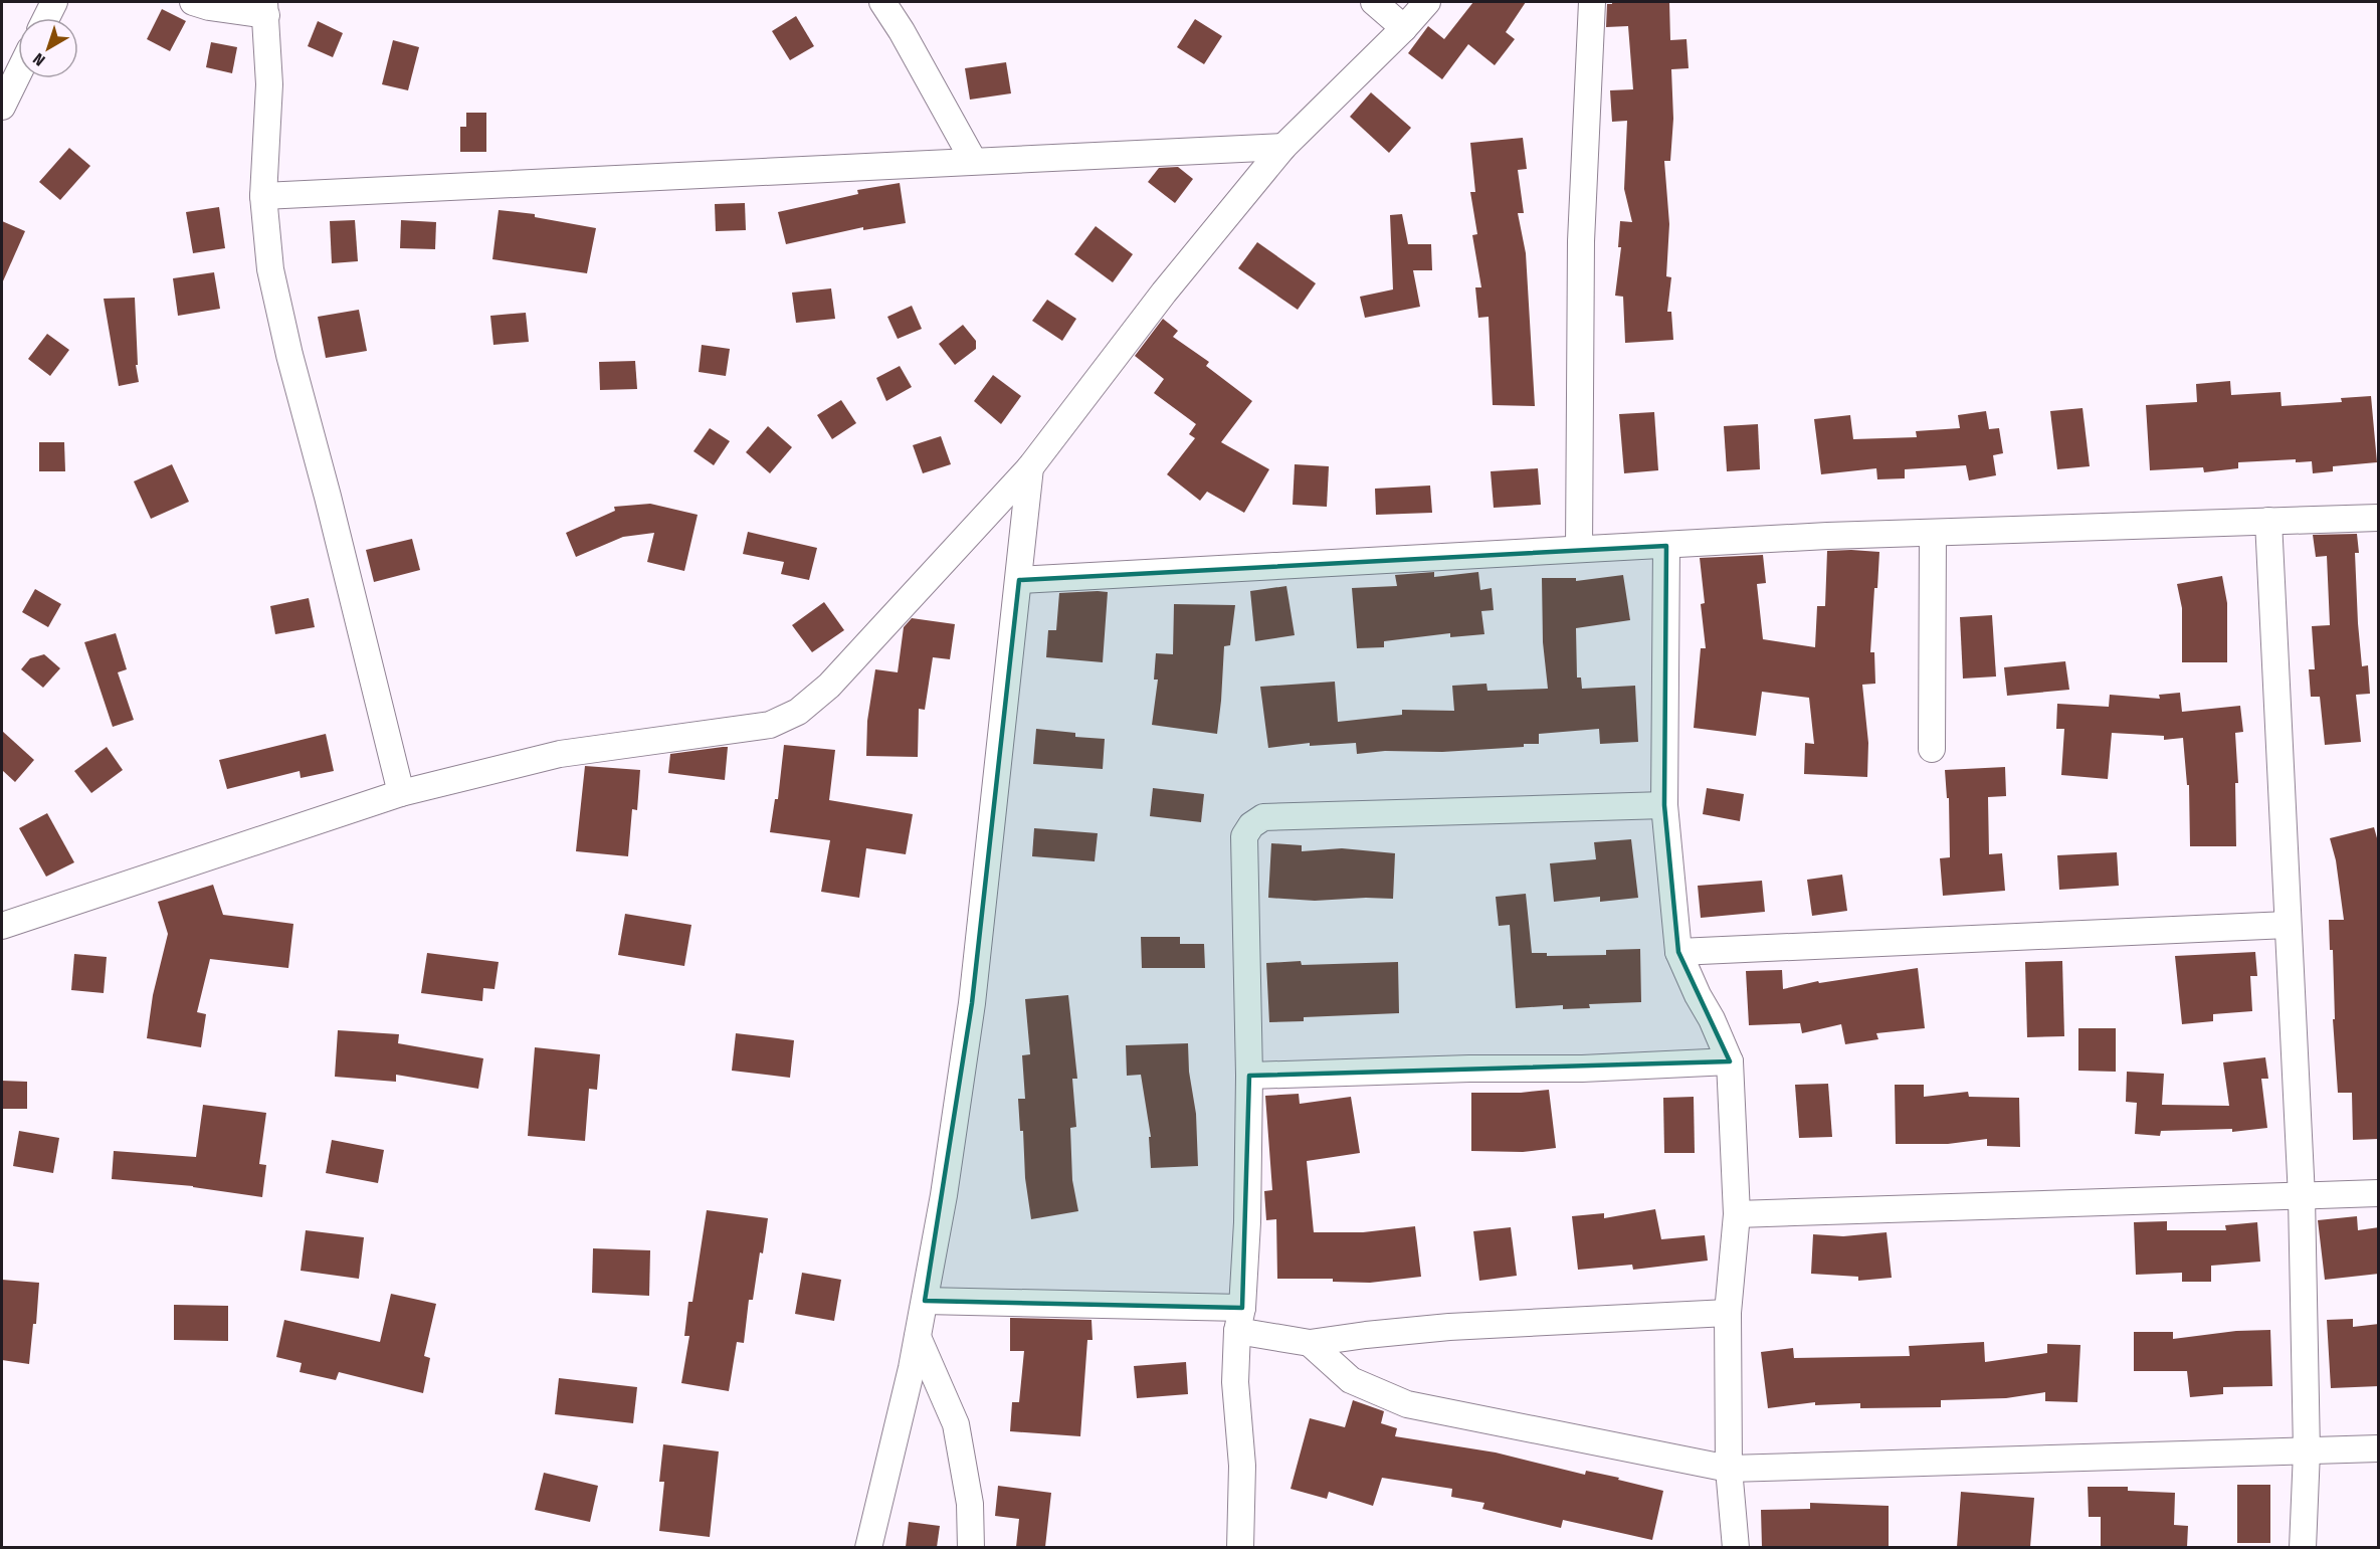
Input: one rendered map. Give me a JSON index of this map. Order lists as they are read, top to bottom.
{
  "north": "bottom left"
}
